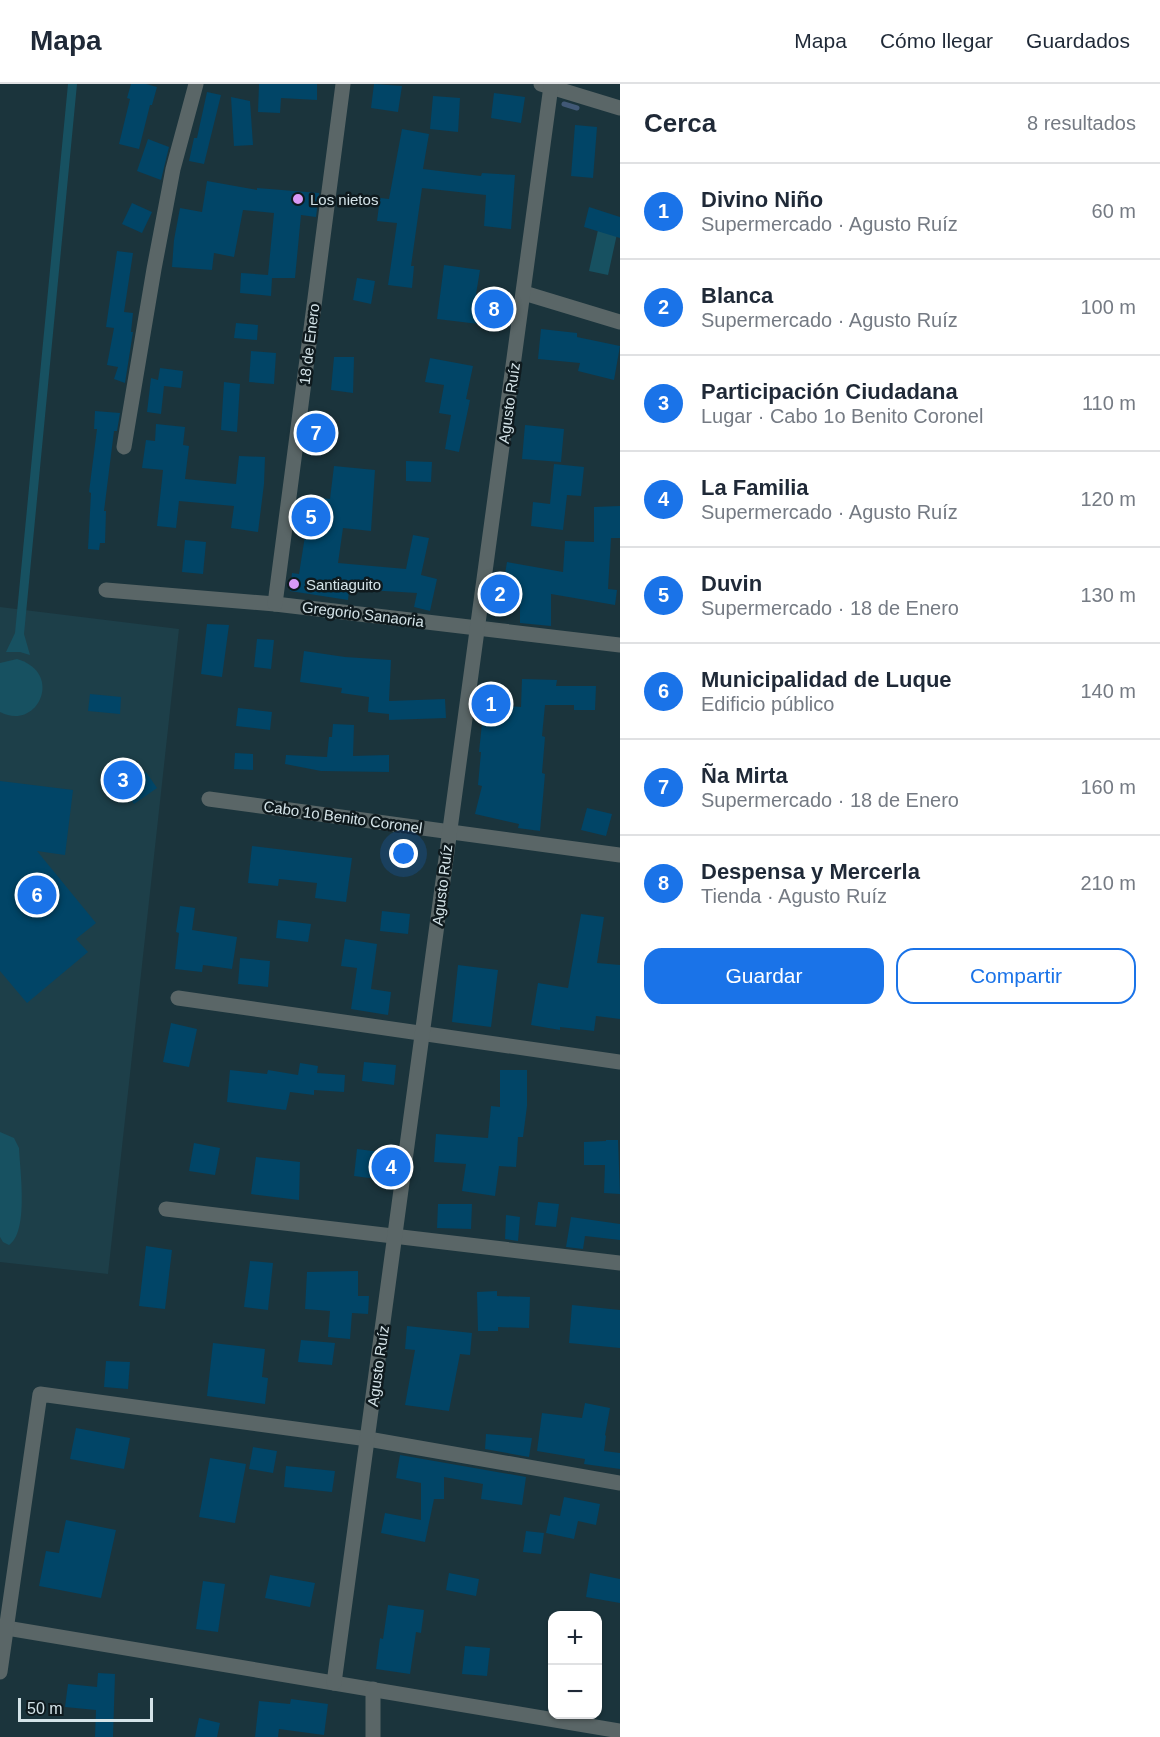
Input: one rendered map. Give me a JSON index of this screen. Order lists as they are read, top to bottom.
{
  "streets": {
    "street": [
      "18 de Enero",
      "Agusto Ruíz",
      "Gregorio Sanaoria",
      "Cabo 1o Benito Coronel"
    ]
  },
  "crossings": [
    ["18 de Enero", "Gregorio Sanaoria"],
    ["Agusto Ruíz", "Gregorio Sanaoria"],
    ["Agusto Ruíz", "Cabo 1o Benito Coronel"]
  ],
  "places": ["Los nietos", "Santiaguito"],
  "scale_bar": "50 m",
  "page": {
    "header": "Mapa",
    "nav": ["Mapa", "Cómo llegar", "Guardados"],
    "heading": ["Cerca", "8 resultados"],
    "list": [
      {
        "mark": "1",
        "name": "Divino Niño",
        "note": "Supermercado · Agusto Ruíz",
        "value": "60 m"
      },
      {
        "mark": "2",
        "name": "Blanca",
        "note": "Supermercado · Agusto Ruíz",
        "value": "100 m"
      },
      {
        "mark": "3",
        "name": "Participación Ciudadana",
        "note": "Lugar · Cabo 1o Benito Coronel",
        "value": "110 m"
      },
      {
        "mark": "4",
        "name": "La Familia",
        "note": "Supermercado · Agusto Ruíz",
        "value": "120 m"
      },
      {
        "mark": "5",
        "name": "Duvin",
        "note": "Supermercado · 18 de Enero",
        "value": "130 m"
      },
      {
        "mark": "6",
        "name": "Municipalidad de Luque",
        "note": "Edificio público",
        "value": "140 m"
      },
      {
        "mark": "7",
        "name": "Ña Mirta",
        "note": "Supermercado · 18 de Enero",
        "value": "160 m"
      },
      {
        "mark": "8",
        "name": "Despensa y Mercerla",
        "note": "Tienda · Agusto Ruíz",
        "value": "210 m"
      }
    ],
    "pins": [
      "8",
      "7",
      "5",
      "2",
      "1",
      "3",
      "6",
      "4"
    ],
    "buttons": ["Guardar", "Compartir"],
    "map_buttons": ["+", "−"],
    "scale": "50 m"
  }
}
